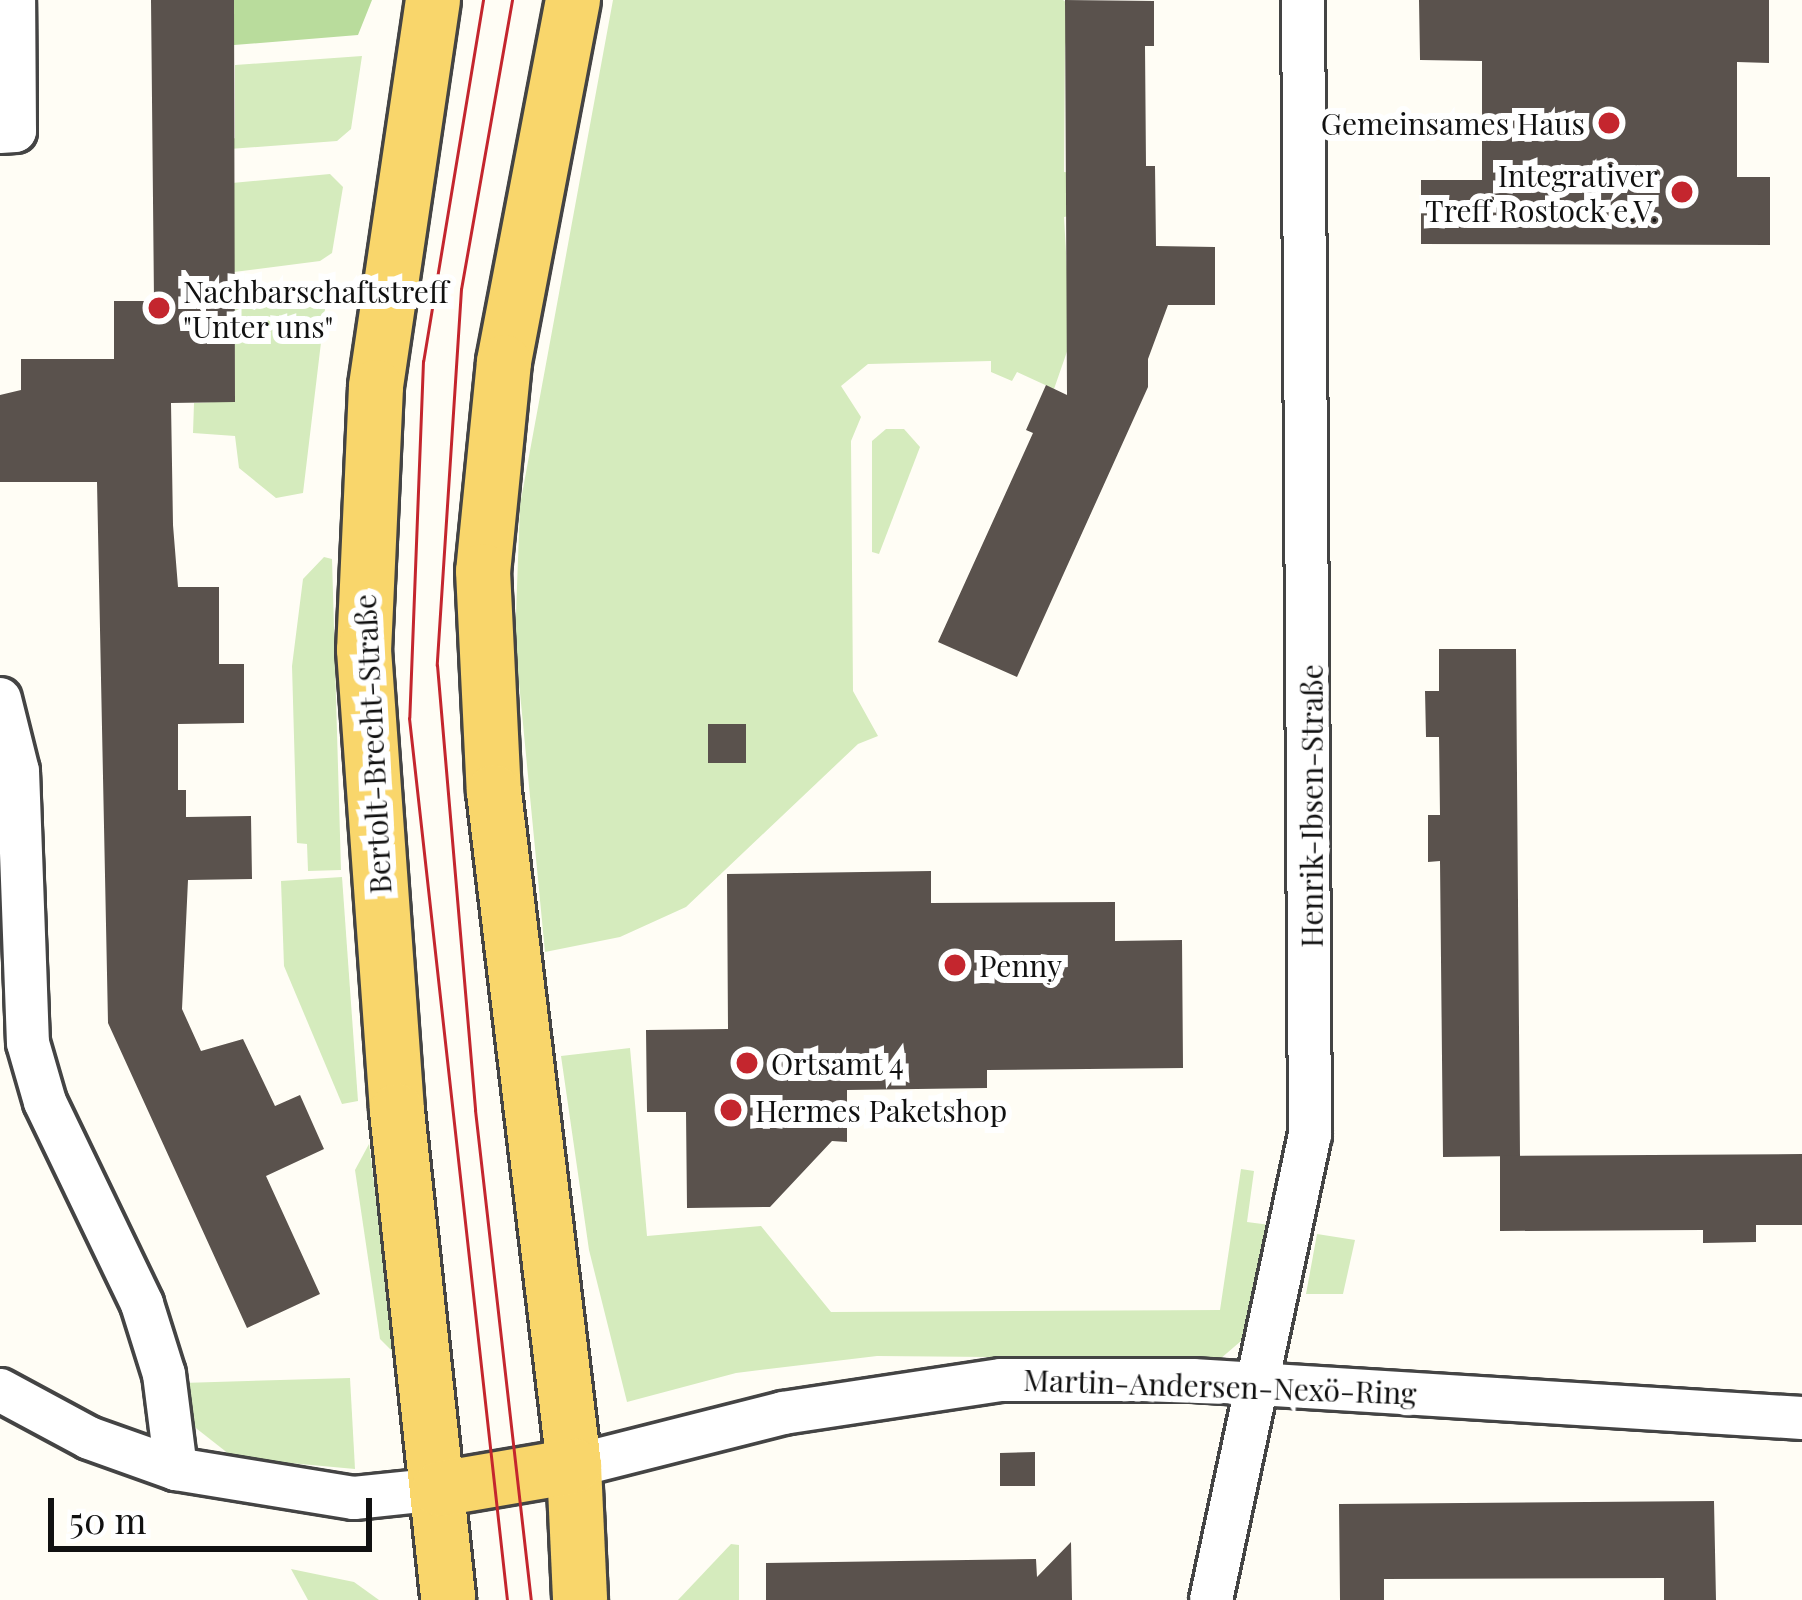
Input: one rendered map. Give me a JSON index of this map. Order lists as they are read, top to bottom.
{
  "streets": {
    "main road": ["Bertolt-Brecht-Straße"],
    "street": ["Henrik-Ibsen-Straße", "Martin-Andersen-Nexö-Ring"]
  },
  "crossings": [
    ["Henrik-Ibsen-Straße", "Martin-Andersen-Nexö-Ring"]
  ],
  "places": [
    "Gemeinsames Haus",
    "Integrativer Treff Rostock e.V.",
    "Nachbarschaftstreff \"Unter uns\"",
    "Penny",
    "Ortsamt 4",
    "Hermes Paketshop"
  ],
  "scale_bar": "50 m"
}
